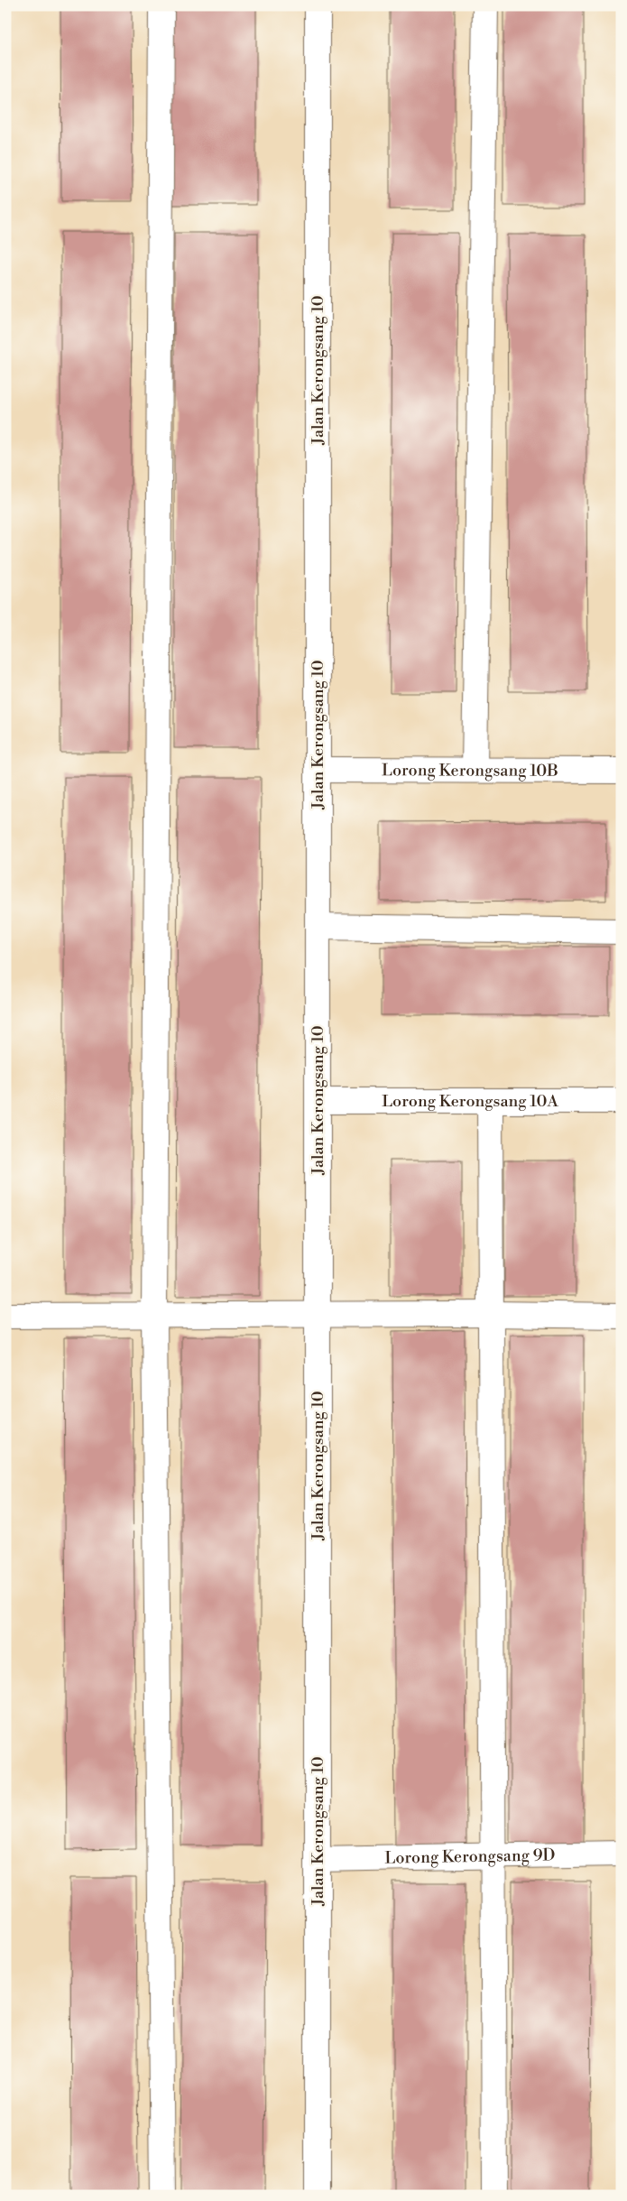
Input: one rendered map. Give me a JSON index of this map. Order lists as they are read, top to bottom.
{
  "streets": {
    "street": [
      "Jalan Kerongsang 10",
      "Lorong Kerongsang 10B",
      "Lorong Kerongsang 10A",
      "Lorong Kerongsang 9D"
    ]
  },
  "crossings": [
    ["Jalan Kerongsang 10", "Lorong Kerongsang 10B"],
    ["Jalan Kerongsang 10", "Lorong Kerongsang 10A"],
    ["Jalan Kerongsang 10", "Lorong Kerongsang 9D"]
  ]
}
